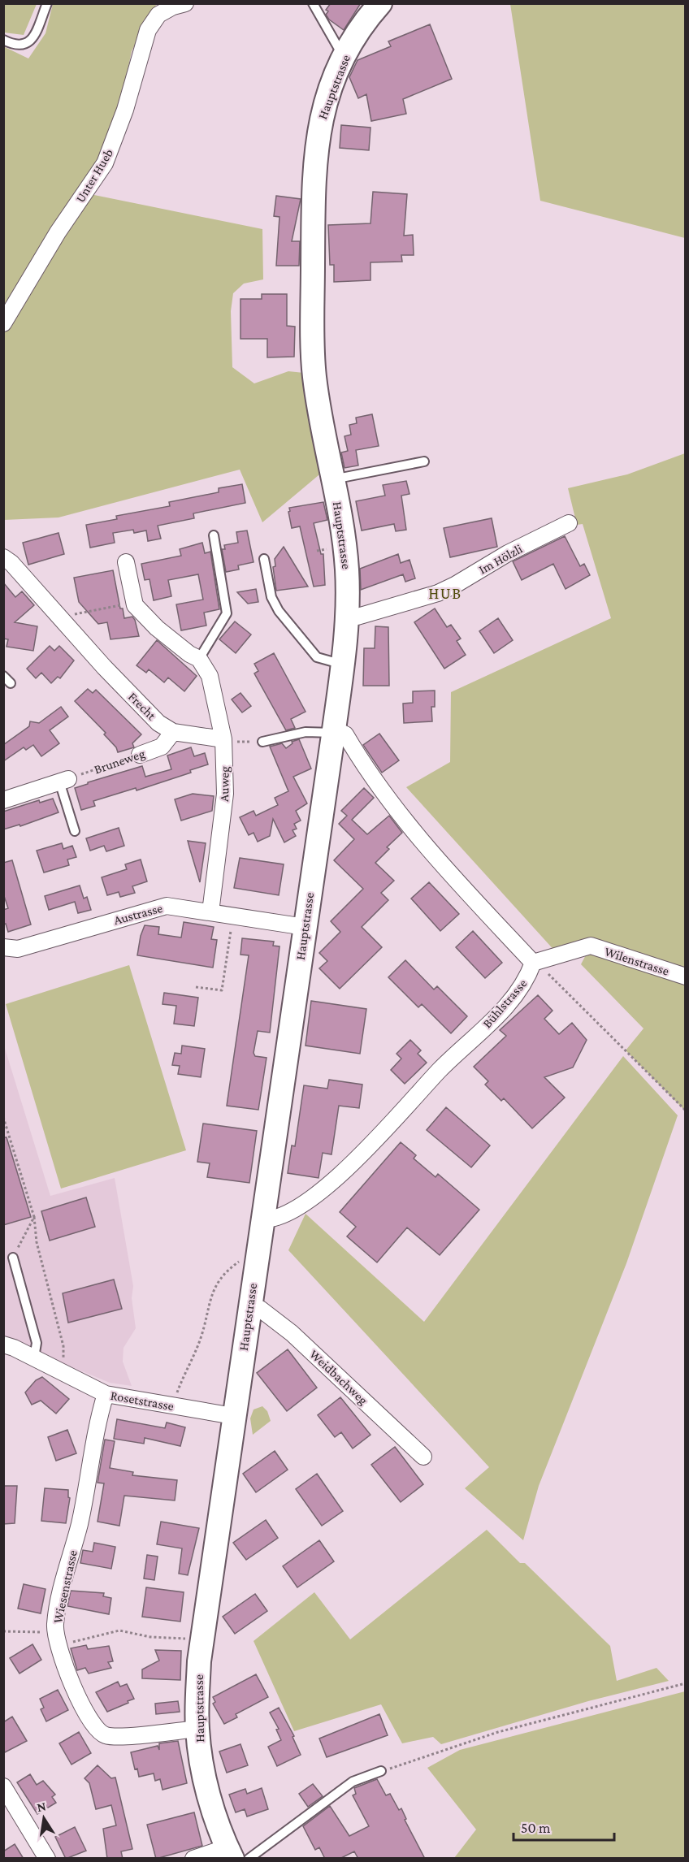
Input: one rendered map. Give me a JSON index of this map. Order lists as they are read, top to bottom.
{
  "streets": {
    "street": [
      "Hauptstrasse",
      "Unter Hueb",
      "Im Hölzli",
      "Frecht",
      "Bruneweg",
      "Auweg",
      "Austrasse",
      "Wilenstrasse",
      "Bühlstrasse",
      "Weidbachweg",
      "Rosetstrasse",
      "Wiesenstrasse"
    ]
  },
  "crossings": [
    ["Hauptstrasse", "Im Hölzli"],
    ["Hauptstrasse", "Austrasse"],
    ["Hauptstrasse", "Bühlstrasse"],
    ["Hauptstrasse", "Weidbachweg"],
    ["Hauptstrasse", "Rosetstrasse"],
    ["Hauptstrasse", "Wiesenstrasse"],
    ["Frecht", "Bruneweg"],
    ["Frecht", "Auweg"],
    ["Auweg", "Austrasse"],
    ["Wilenstrasse", "Bühlstrasse"],
    ["Rosetstrasse", "Wiesenstrasse"]
  ],
  "districts": ["HUB"],
  "scale_bar": "50 m",
  "north": "top"
}
